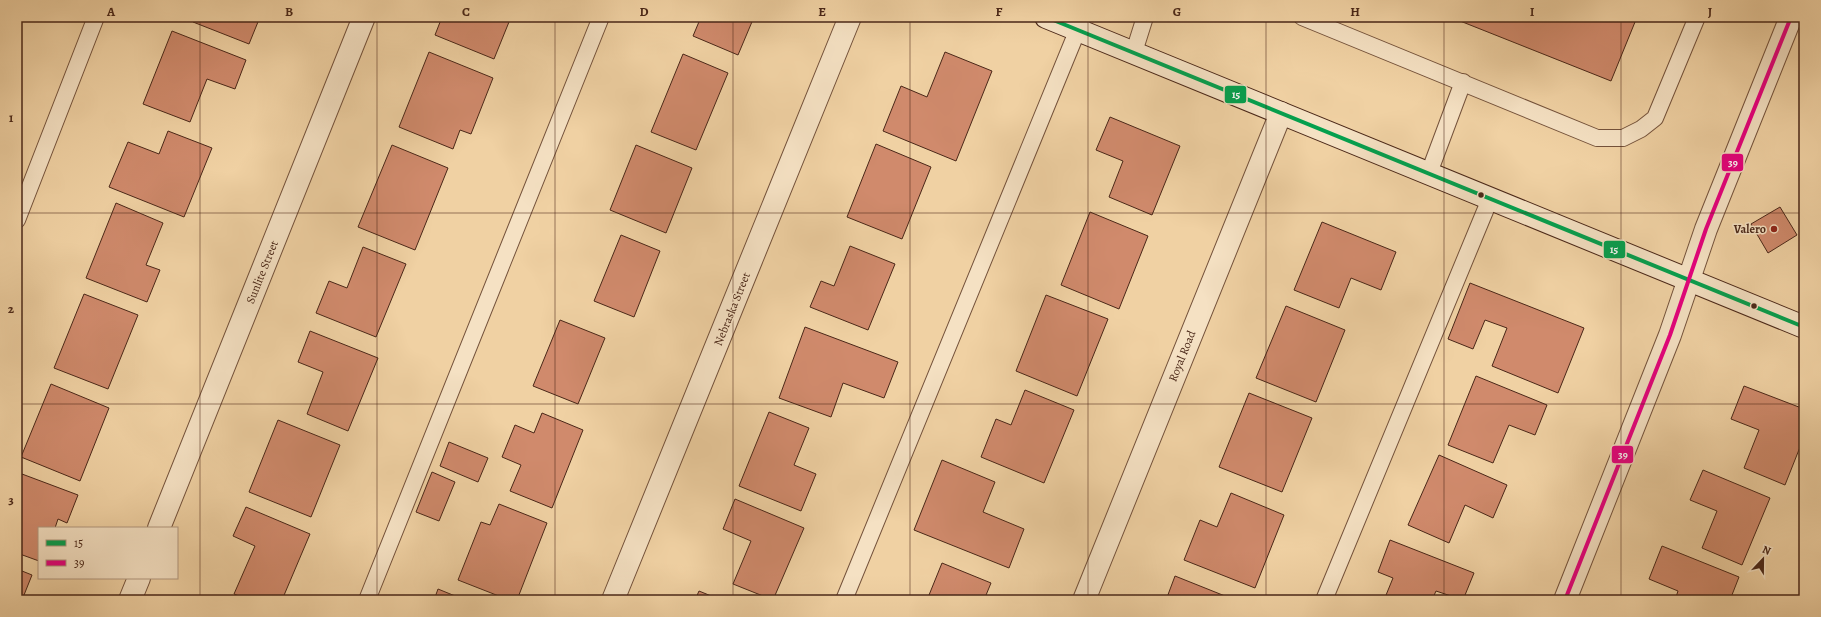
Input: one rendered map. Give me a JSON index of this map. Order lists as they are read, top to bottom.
{
  "streets": {
    "street": ["Sunlite Street", "Nebraska Street", "Royal Road"]
  },
  "places": ["Valero"],
  "lines": ["transit line 15", "transit line 39"],
  "legend": ["15", "39"],
  "north": "top",
  "grid": {
    "columns": [
      "A",
      "B",
      "C",
      "D",
      "E",
      "F",
      "G",
      "H",
      "I",
      "J"
    ],
    "rows": ["1", "2", "3"]
  }
}
